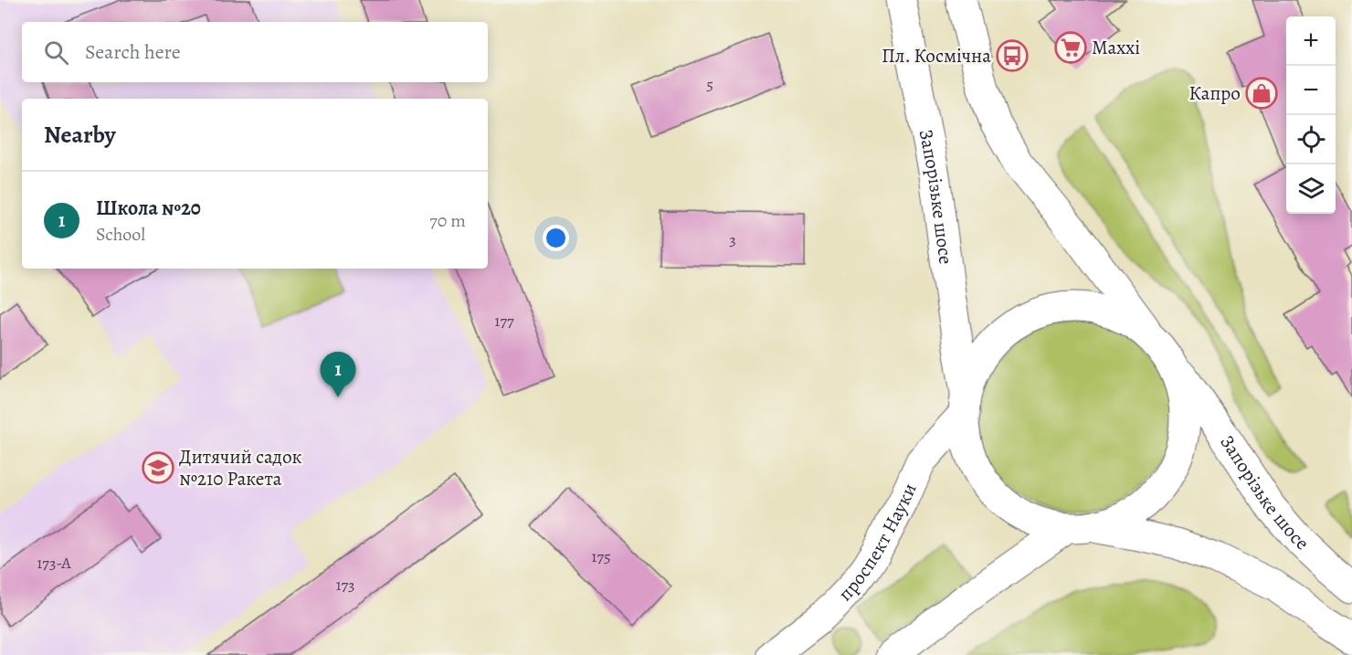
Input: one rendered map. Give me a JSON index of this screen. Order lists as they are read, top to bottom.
{
  "streets": {
    "main road": ["Запорізьке шосе", "проспект Науки"]
  },
  "crossings": [
    ["Запорізьке шосе", "проспект Науки"]
  ],
  "places": {
    "supermarket": ["Maxxi"],
    "bus stop": ["Пл. Космічна"],
    "shop": ["Капро"],
    "school or university": ["Дитячий садок №210 Ракета"]
  },
  "house_numbers": [
    "5",
    "3",
    "177",
    "175",
    "173-А",
    "173"
  ],
  "page": {
    "map_buttons": ["+", "−"],
    "search": "Search here",
    "heading": "Nearby",
    "list": [
      {
        "mark": "1",
        "name": "Школа №20",
        "note": "School",
        "value": "70 m"
      }
    ],
    "pins": "1"
  }
}
